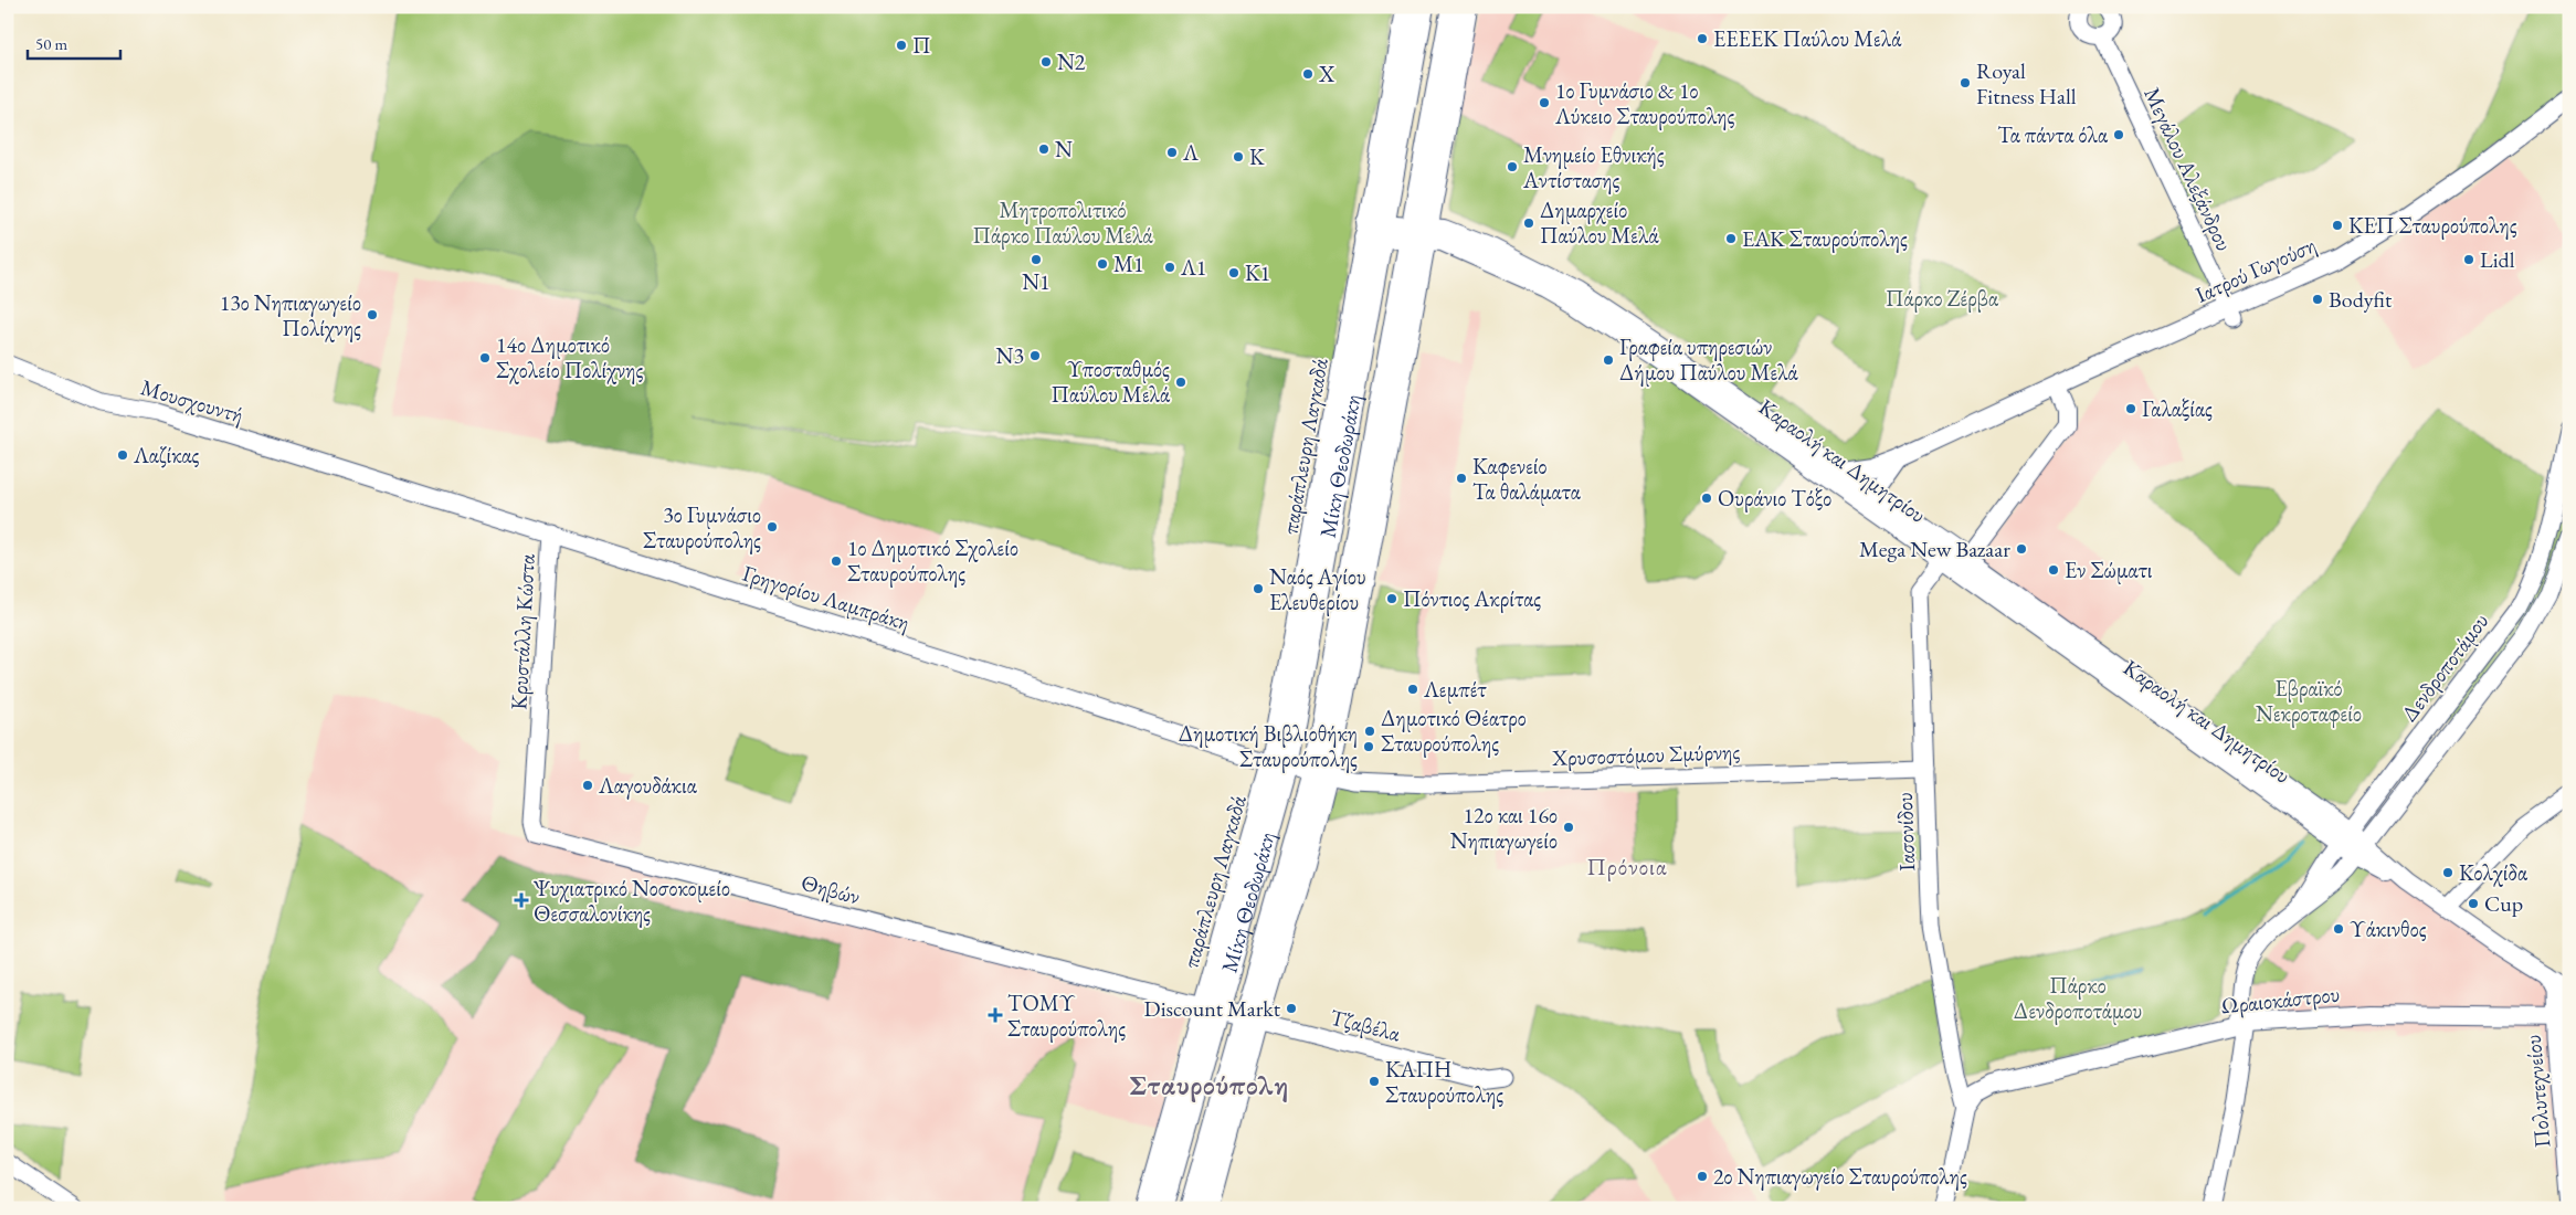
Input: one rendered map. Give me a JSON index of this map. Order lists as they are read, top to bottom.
{
  "streets": {
    "highway": ["Μίκη Θεοδωράκη"],
    "main road": [
      "Ιατρού Γωγούση",
      "Καραολή και Δημητρίου",
      "Δενδροποτάμου",
      "Ωραιοκάστρου"
    ],
    "street": [
      "Μεγάλου Αλεξάνδρου",
      "Μουσχουντή",
      "Γρηγορίου Λαμπράκη",
      "Κρυστάλλη Κώστα",
      "Χρυσοστόμου Σμύρνης",
      "Ιασονίδου",
      "Θηβών",
      "Τζαβέλα",
      "Πολυτεχνείου"
    ]
  },
  "crossings": [
    ["Μεγάλου Αλεξάνδρου", "Ιατρού Γωγούση"],
    ["Ιατρού Γωγούση", "Καραολή και Δημητρίου"],
    ["Μουσχουντή", "Γρηγορίου Λαμπράκη"],
    ["Καραολή και Δημητρίου", "Μίκη Θεοδωράκη"],
    ["Καραολή και Δημητρίου", "Δενδροποτάμου"],
    ["Καραολή και Δημητρίου", "Ιασονίδου"],
    ["Καραολή και Δημητρίου", "Πολυτεχνείου"],
    ["Μίκη Θεοδωράκη", "Γρηγορίου Λαμπράκη"],
    ["Μίκη Θεοδωράκη", "Χρυσοστόμου Σμύρνης"],
    ["Μίκη Θεοδωράκη", "Θηβών"],
    ["Μίκη Θεοδωράκη", "Τζαβέλα"],
    ["Γρηγορίου Λαμπράκη", "Κρυστάλλη Κώστα"],
    ["Γρηγορίου Λαμπράκη", "Χρυσοστόμου Σμύρνης"],
    ["Κρυστάλλη Κώστα", "Θηβών"],
    ["Δενδροποτάμου", "Ωραιοκάστρου"],
    ["Χρυσοστόμου Σμύρνης", "Ιασονίδου"],
    ["Ιασονίδου", "Ωραιοκάστρου"],
    ["Θηβών", "Τζαβέλα"],
    ["Ωραιοκάστρου", "Πολυτεχνείου"]
  ],
  "districts": ["Πρόνοια", "Σταυρούπολη"],
  "parks": [
    "Μητροπολιτικό Πάρκο Παύλου Μελά",
    "Πάρκο Ζέρβα",
    "Εβραϊκό Νεκροταφείο",
    "Πάρκο Δενδροποτάμου"
  ],
  "places": {
    "other": [
      "ΕΕΕΕΚ Παύλου Μελά",
      "Π",
      "Ν2",
      "Χ",
      "Royal Fitness Hall",
      "1ο Γυμνάσιο & 1ο Λύκειο Σταυρούπολης",
      "Τα πάντα όλα",
      "Ν",
      "Λ",
      "Κ",
      "Μνημείο Εθνικής Αντίστασης",
      "Δημαρχείο Παύλου Μελά",
      "ΚΕΠ Σταυρούπολης",
      "EAK Σταυρούπολης",
      "Ν1",
      "Lidl",
      "Μ1",
      "Λ1",
      "Κ1",
      "Bodyfit",
      "13ο Νηπιαγωγείο Πολίχνης",
      "Ν3",
      "14ο Δημοτικό Σχολείο Πολίχνης",
      "Γραφεία υπηρεσιών Δήμου Παύλου Μελά",
      "Υποσταθμός Παύλου Μελά",
      "Γαλαξίας",
      "Λαζίκας",
      "Καφενείο Τα θαλάματα",
      "Ουράνιο Τόξο",
      "3ο Γυμνάσιο Σταυρούπολης",
      "Mega New Bazaar",
      "1ο Δημοτικό Σχολείο Σταυρούπολης",
      "Εν Σώματι",
      "Ναός Αγίου Ελευθερίου",
      "Πόντιος Ακρίτας",
      "Λεμπέτ",
      "Δημοτικό Θέατρο Σταυρούπολης",
      "Δημοτική Βιβλιοθήκη Σταυρούπολης",
      "Λαγουδάκια",
      "12ο και 16ο Νηπιαγωγείο",
      "Κολχίδα",
      "Cup",
      "Υάκινθος",
      "Discount Markt",
      "ΚΑΠΗ Σταυρούπολης",
      "2ο Νηπιαγωγείο Σταυρούπολης"
    ],
    "health": ["Ψυχιατρικό Νοσοκομείο Θεσσαλονίκης", "ΤΟΜΥ Σταυρούπολης"]
  },
  "scale_bar": "50 m"
}
